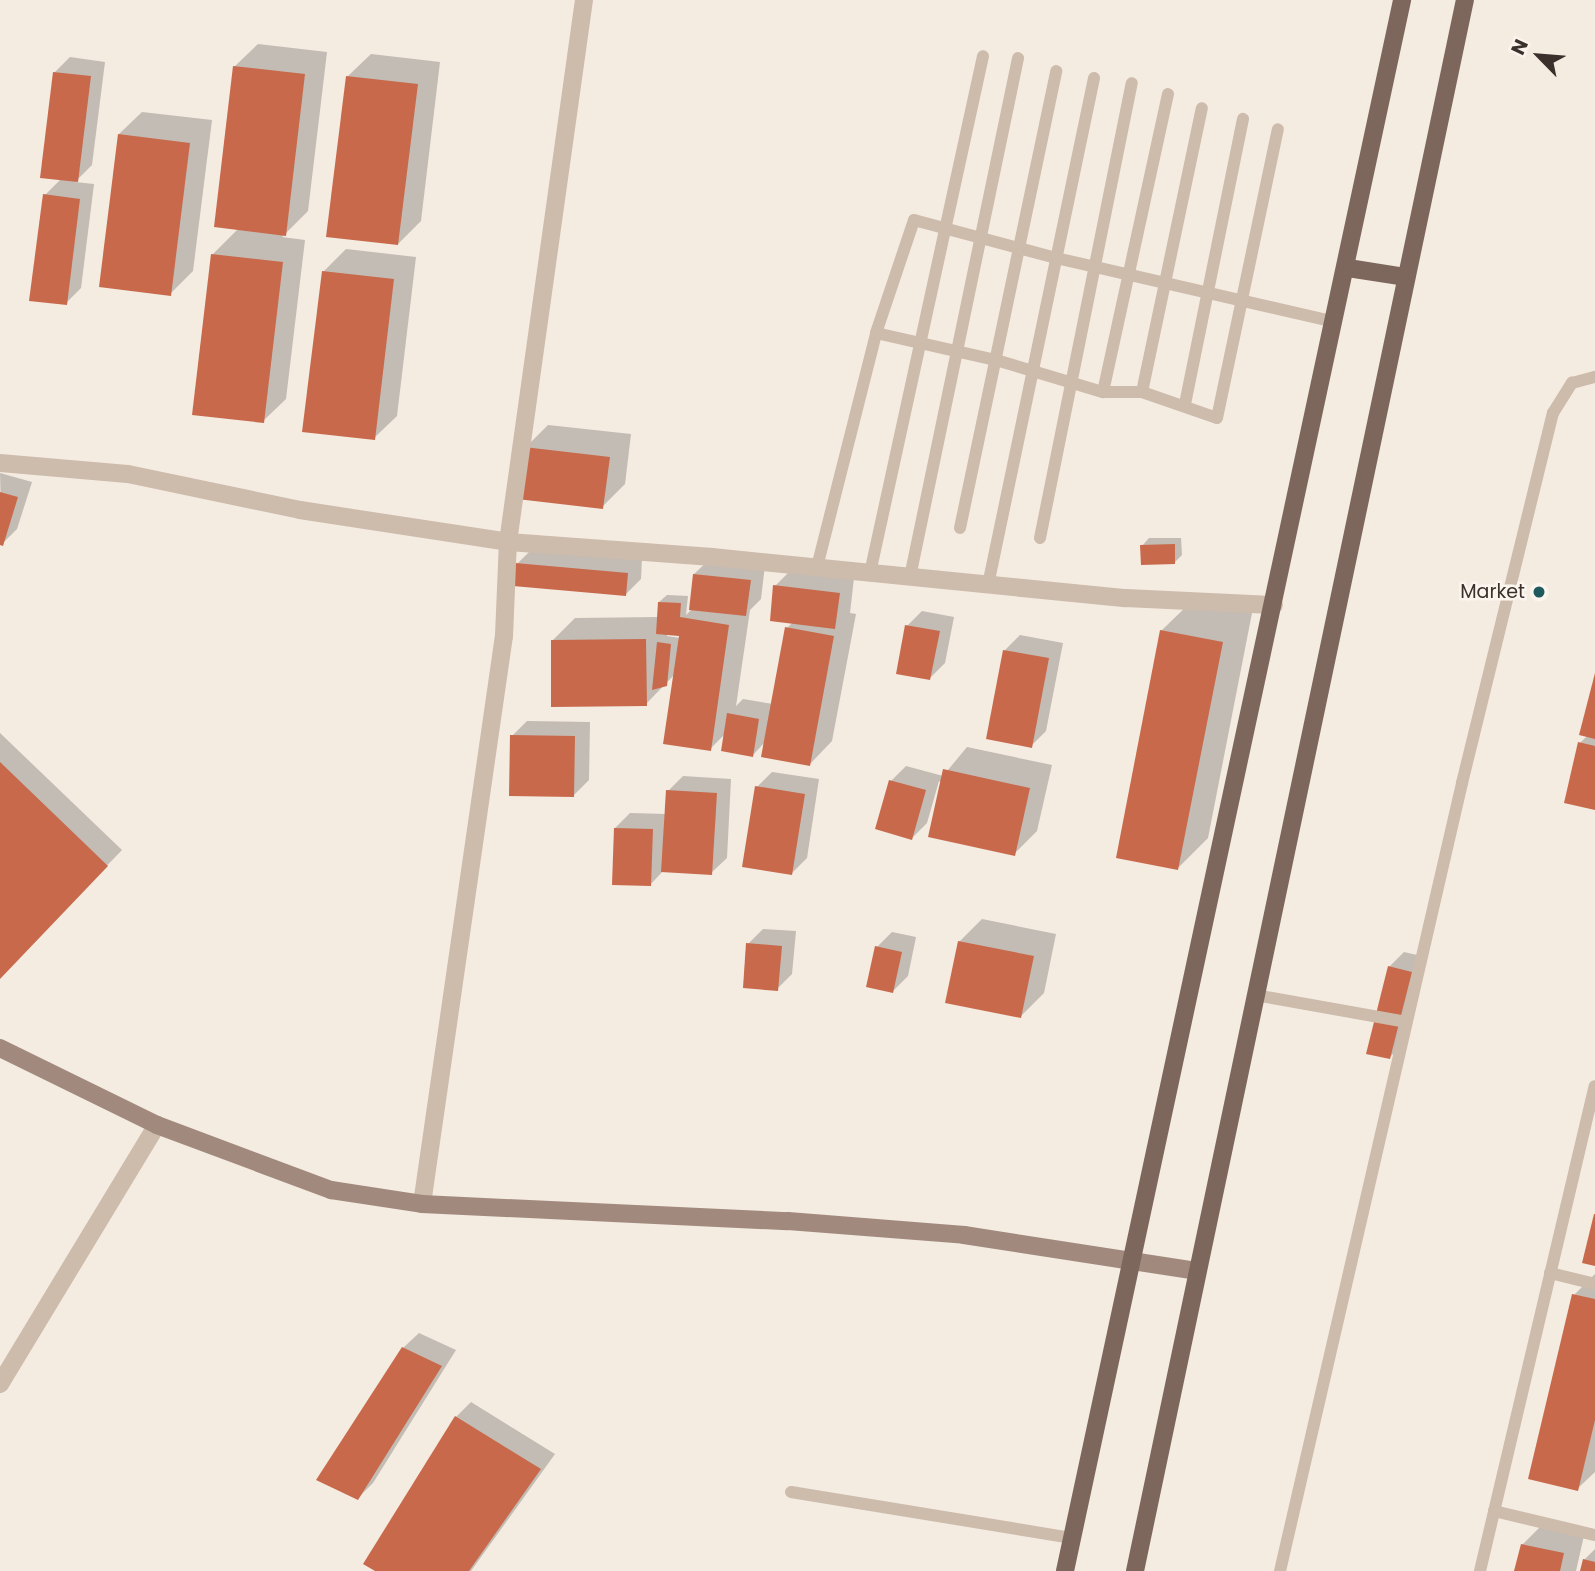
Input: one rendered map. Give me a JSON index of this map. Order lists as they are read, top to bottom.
{
  "places": ["Market"],
  "north": "top left"
}
